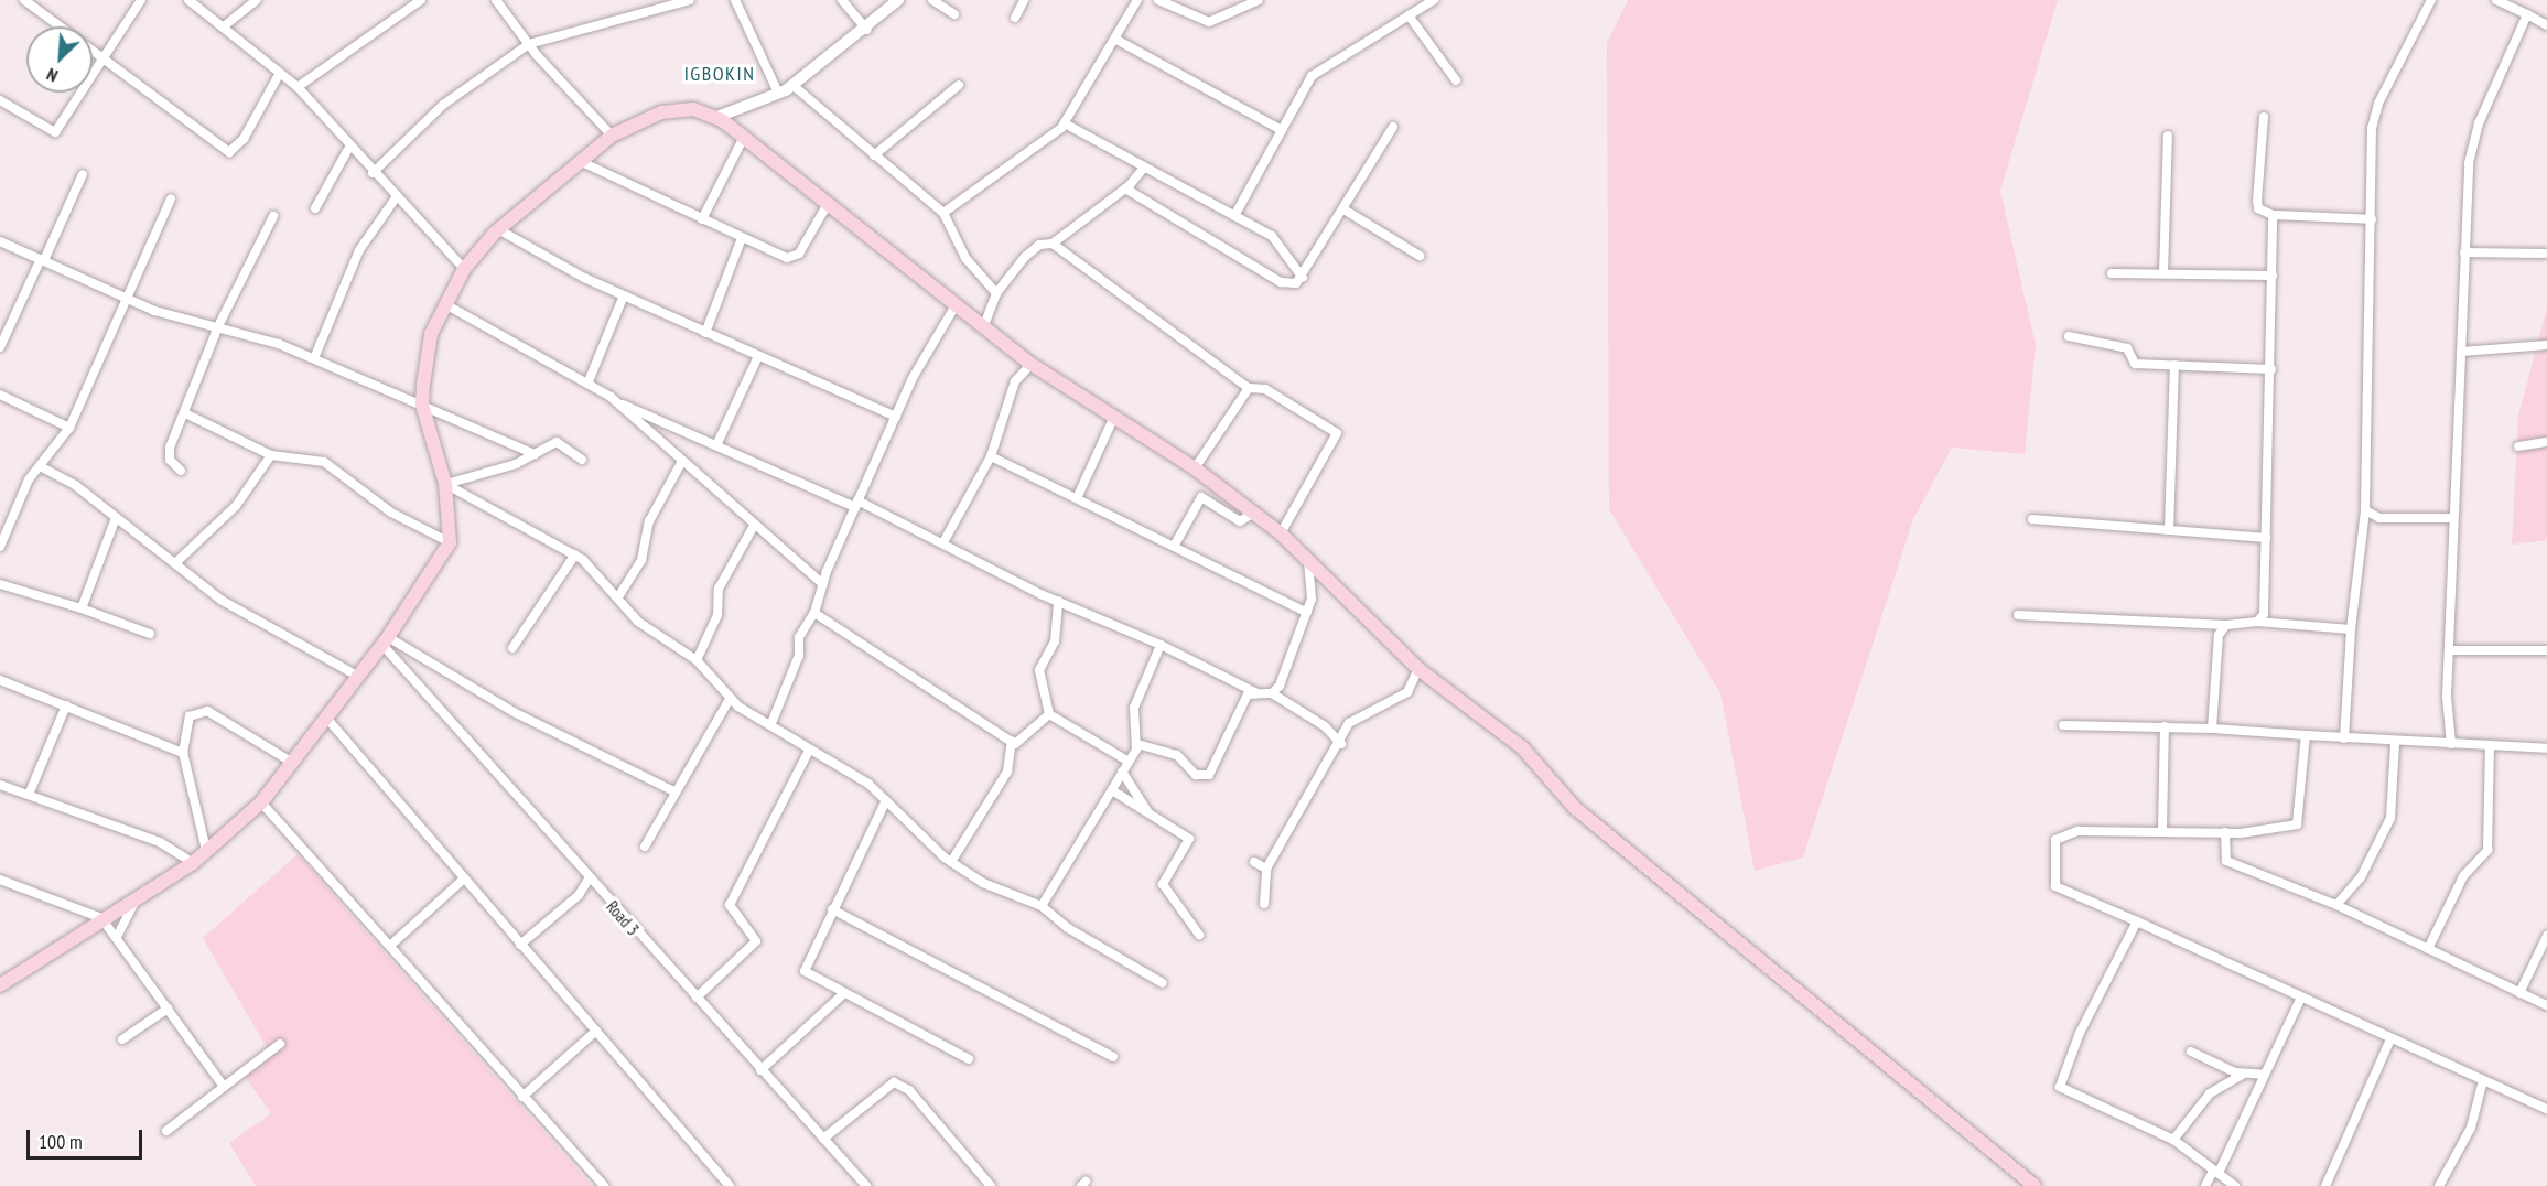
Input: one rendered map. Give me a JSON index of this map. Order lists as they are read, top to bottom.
{
  "streets": {
    "street": ["Road 3"]
  },
  "districts": ["IGBOKIN"],
  "scale_bar": "100 m",
  "north": "bottom left"
}
